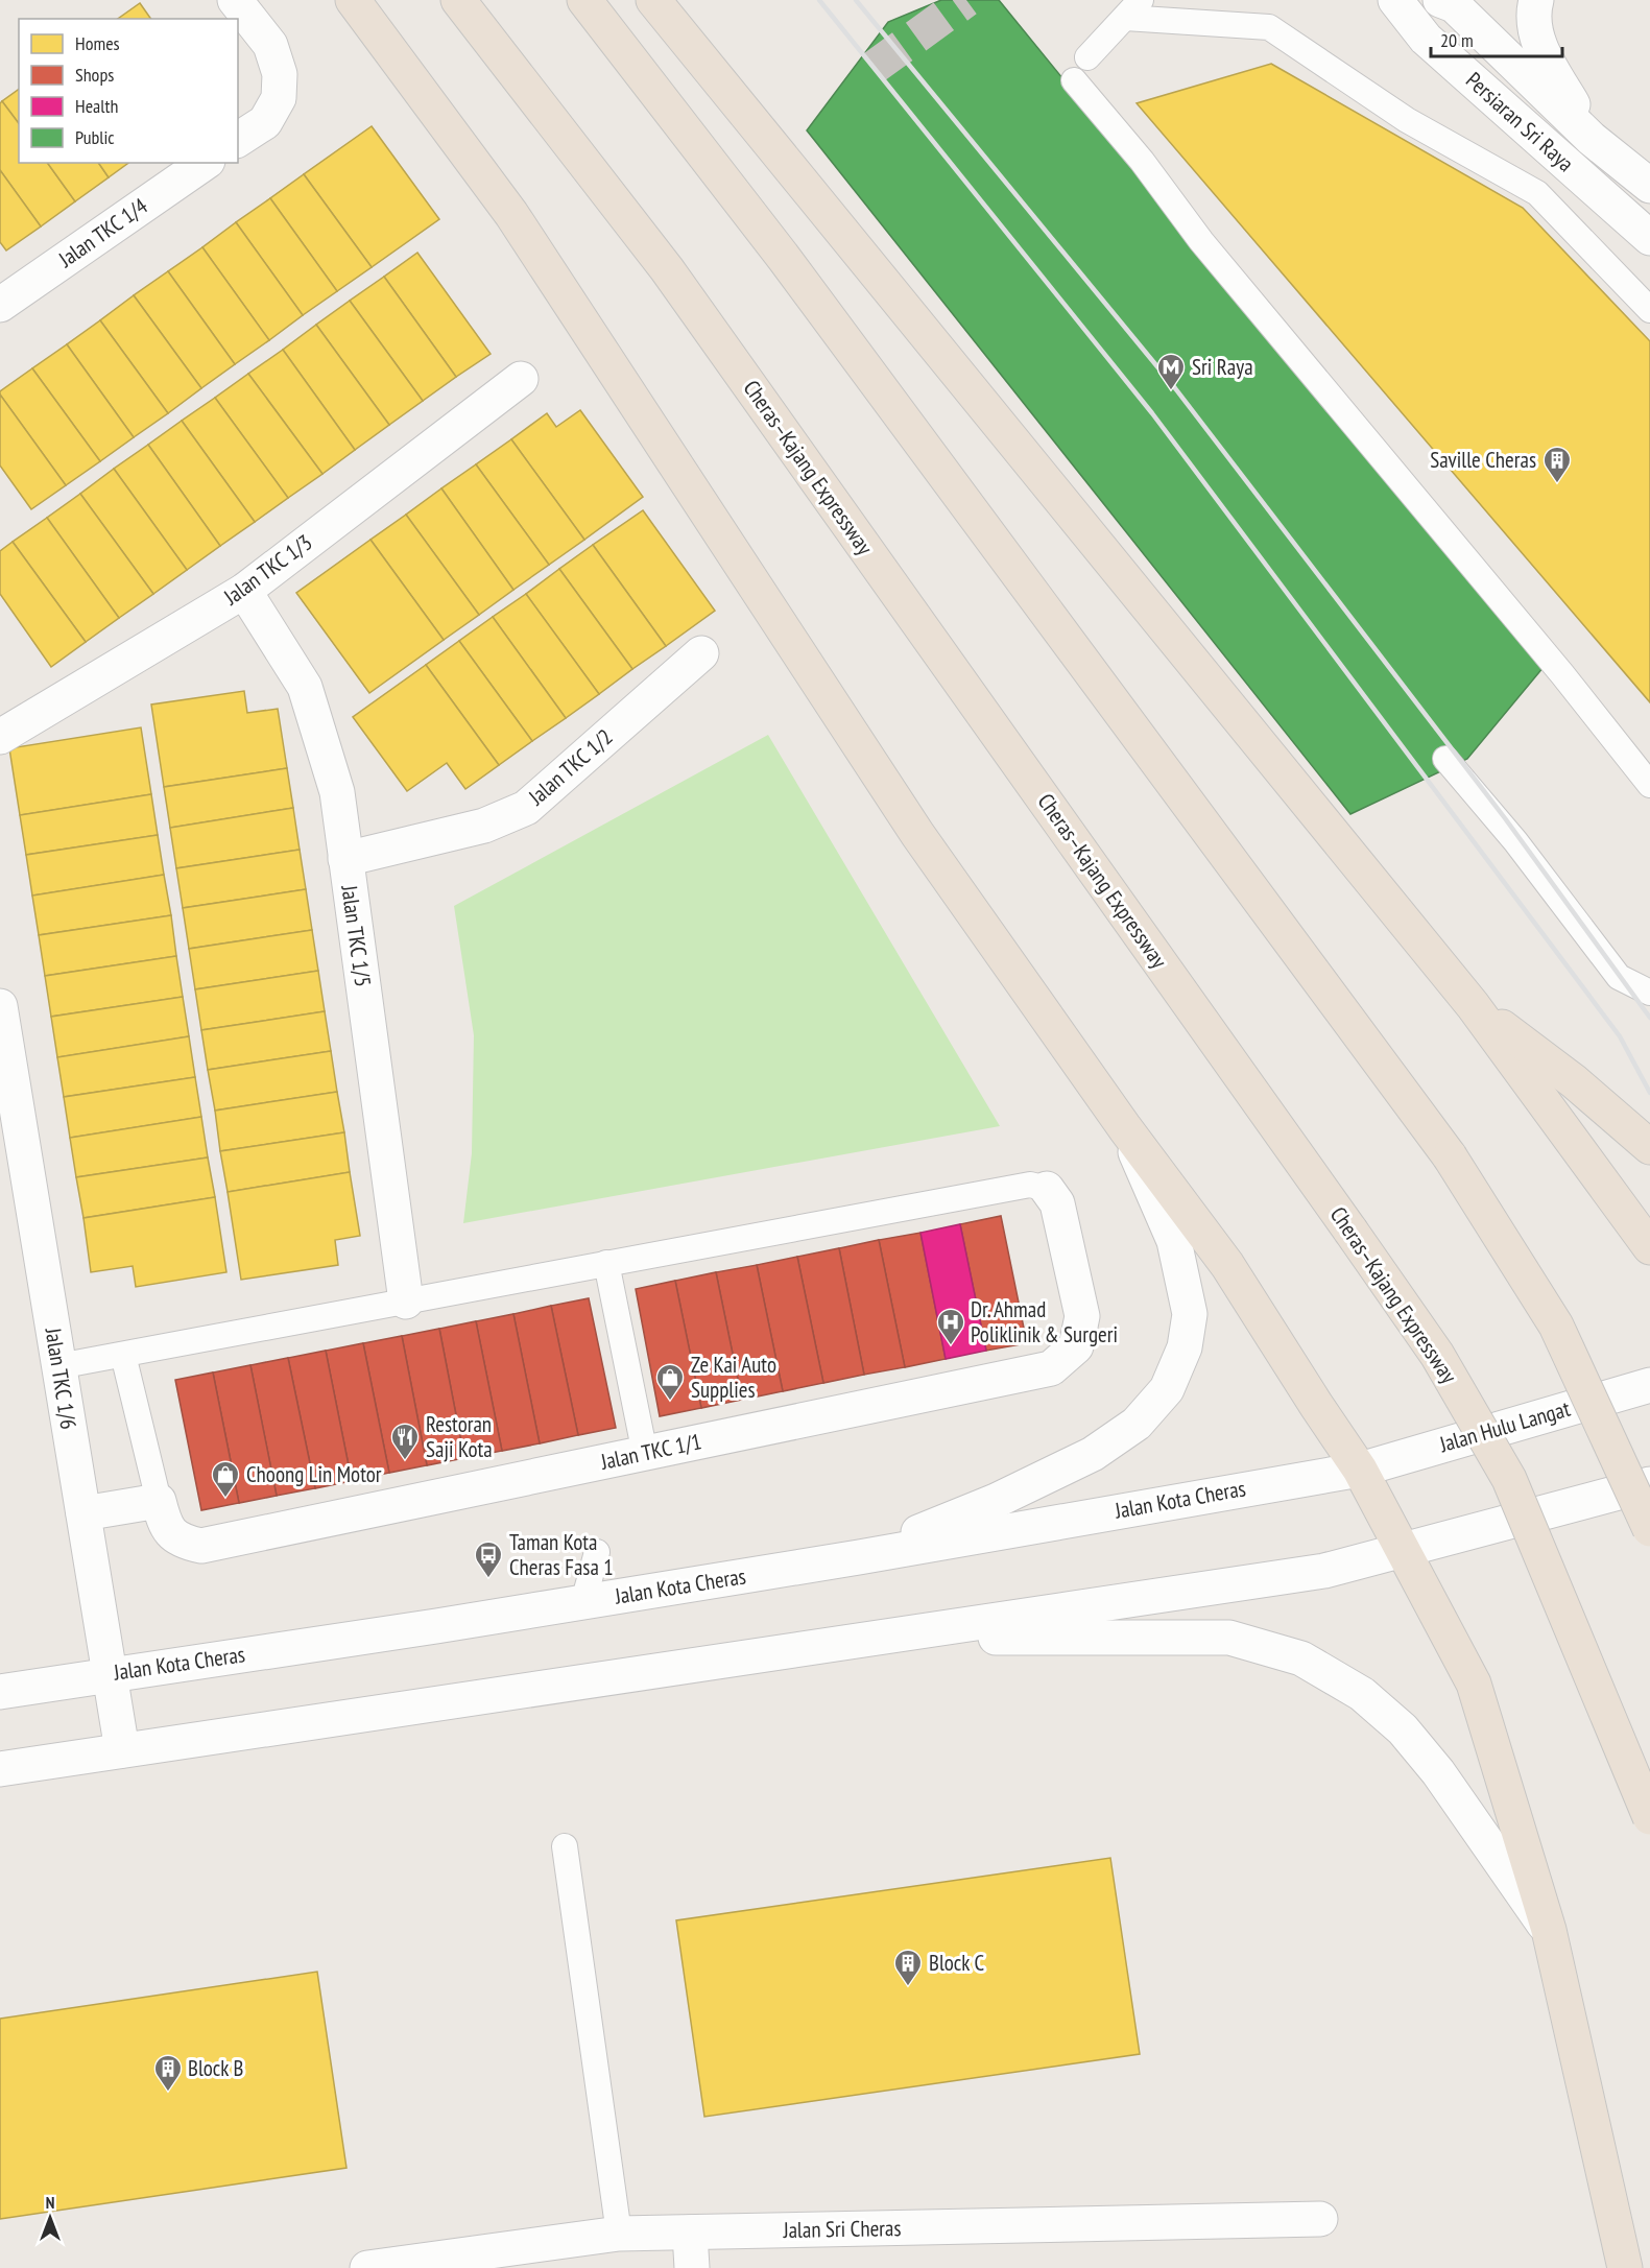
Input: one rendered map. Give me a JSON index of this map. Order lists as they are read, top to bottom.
{
  "streets": {
    "highway": ["Cheras–Kajang Expressway"],
    "street": [
      "Persiaran Sri Raya",
      "Jalan TKC 1/4",
      "Jalan TKC 1/3",
      "Jalan TKC 1/2",
      "Jalan TKC 1/5",
      "Jalan TKC 1/6",
      "Jalan Hulu Langat",
      "Jalan TKC 1/1",
      "Jalan Kota Cheras",
      "Jalan Sri Cheras"
    ]
  },
  "crossings": [
    ["Jalan TKC 1/3", "Jalan TKC 1/5"],
    ["Jalan TKC 1/2", "Jalan TKC 1/5"],
    ["Jalan TKC 1/6", "Jalan Kota Cheras"],
    ["Jalan Hulu Langat", "Jalan Kota Cheras"]
  ],
  "places": {
    "metro station": ["Sri Raya"],
    "building": ["Saville Cheras", "Block C", "Block B"],
    "hospital": ["Dr. Ahmad Poliklinik & Surgeri"],
    "shop": ["Ze Kai Auto Supplies", "Choong Lin Motor"],
    "restaurant": ["Restoran Saji Kota"],
    "bus stop": ["Taman Kota Cheras Fasa 1"]
  },
  "legend": [
    "Homes",
    "Shops",
    "Health",
    "Public"
  ],
  "scale_bar": "20 m",
  "north": "top"
}
